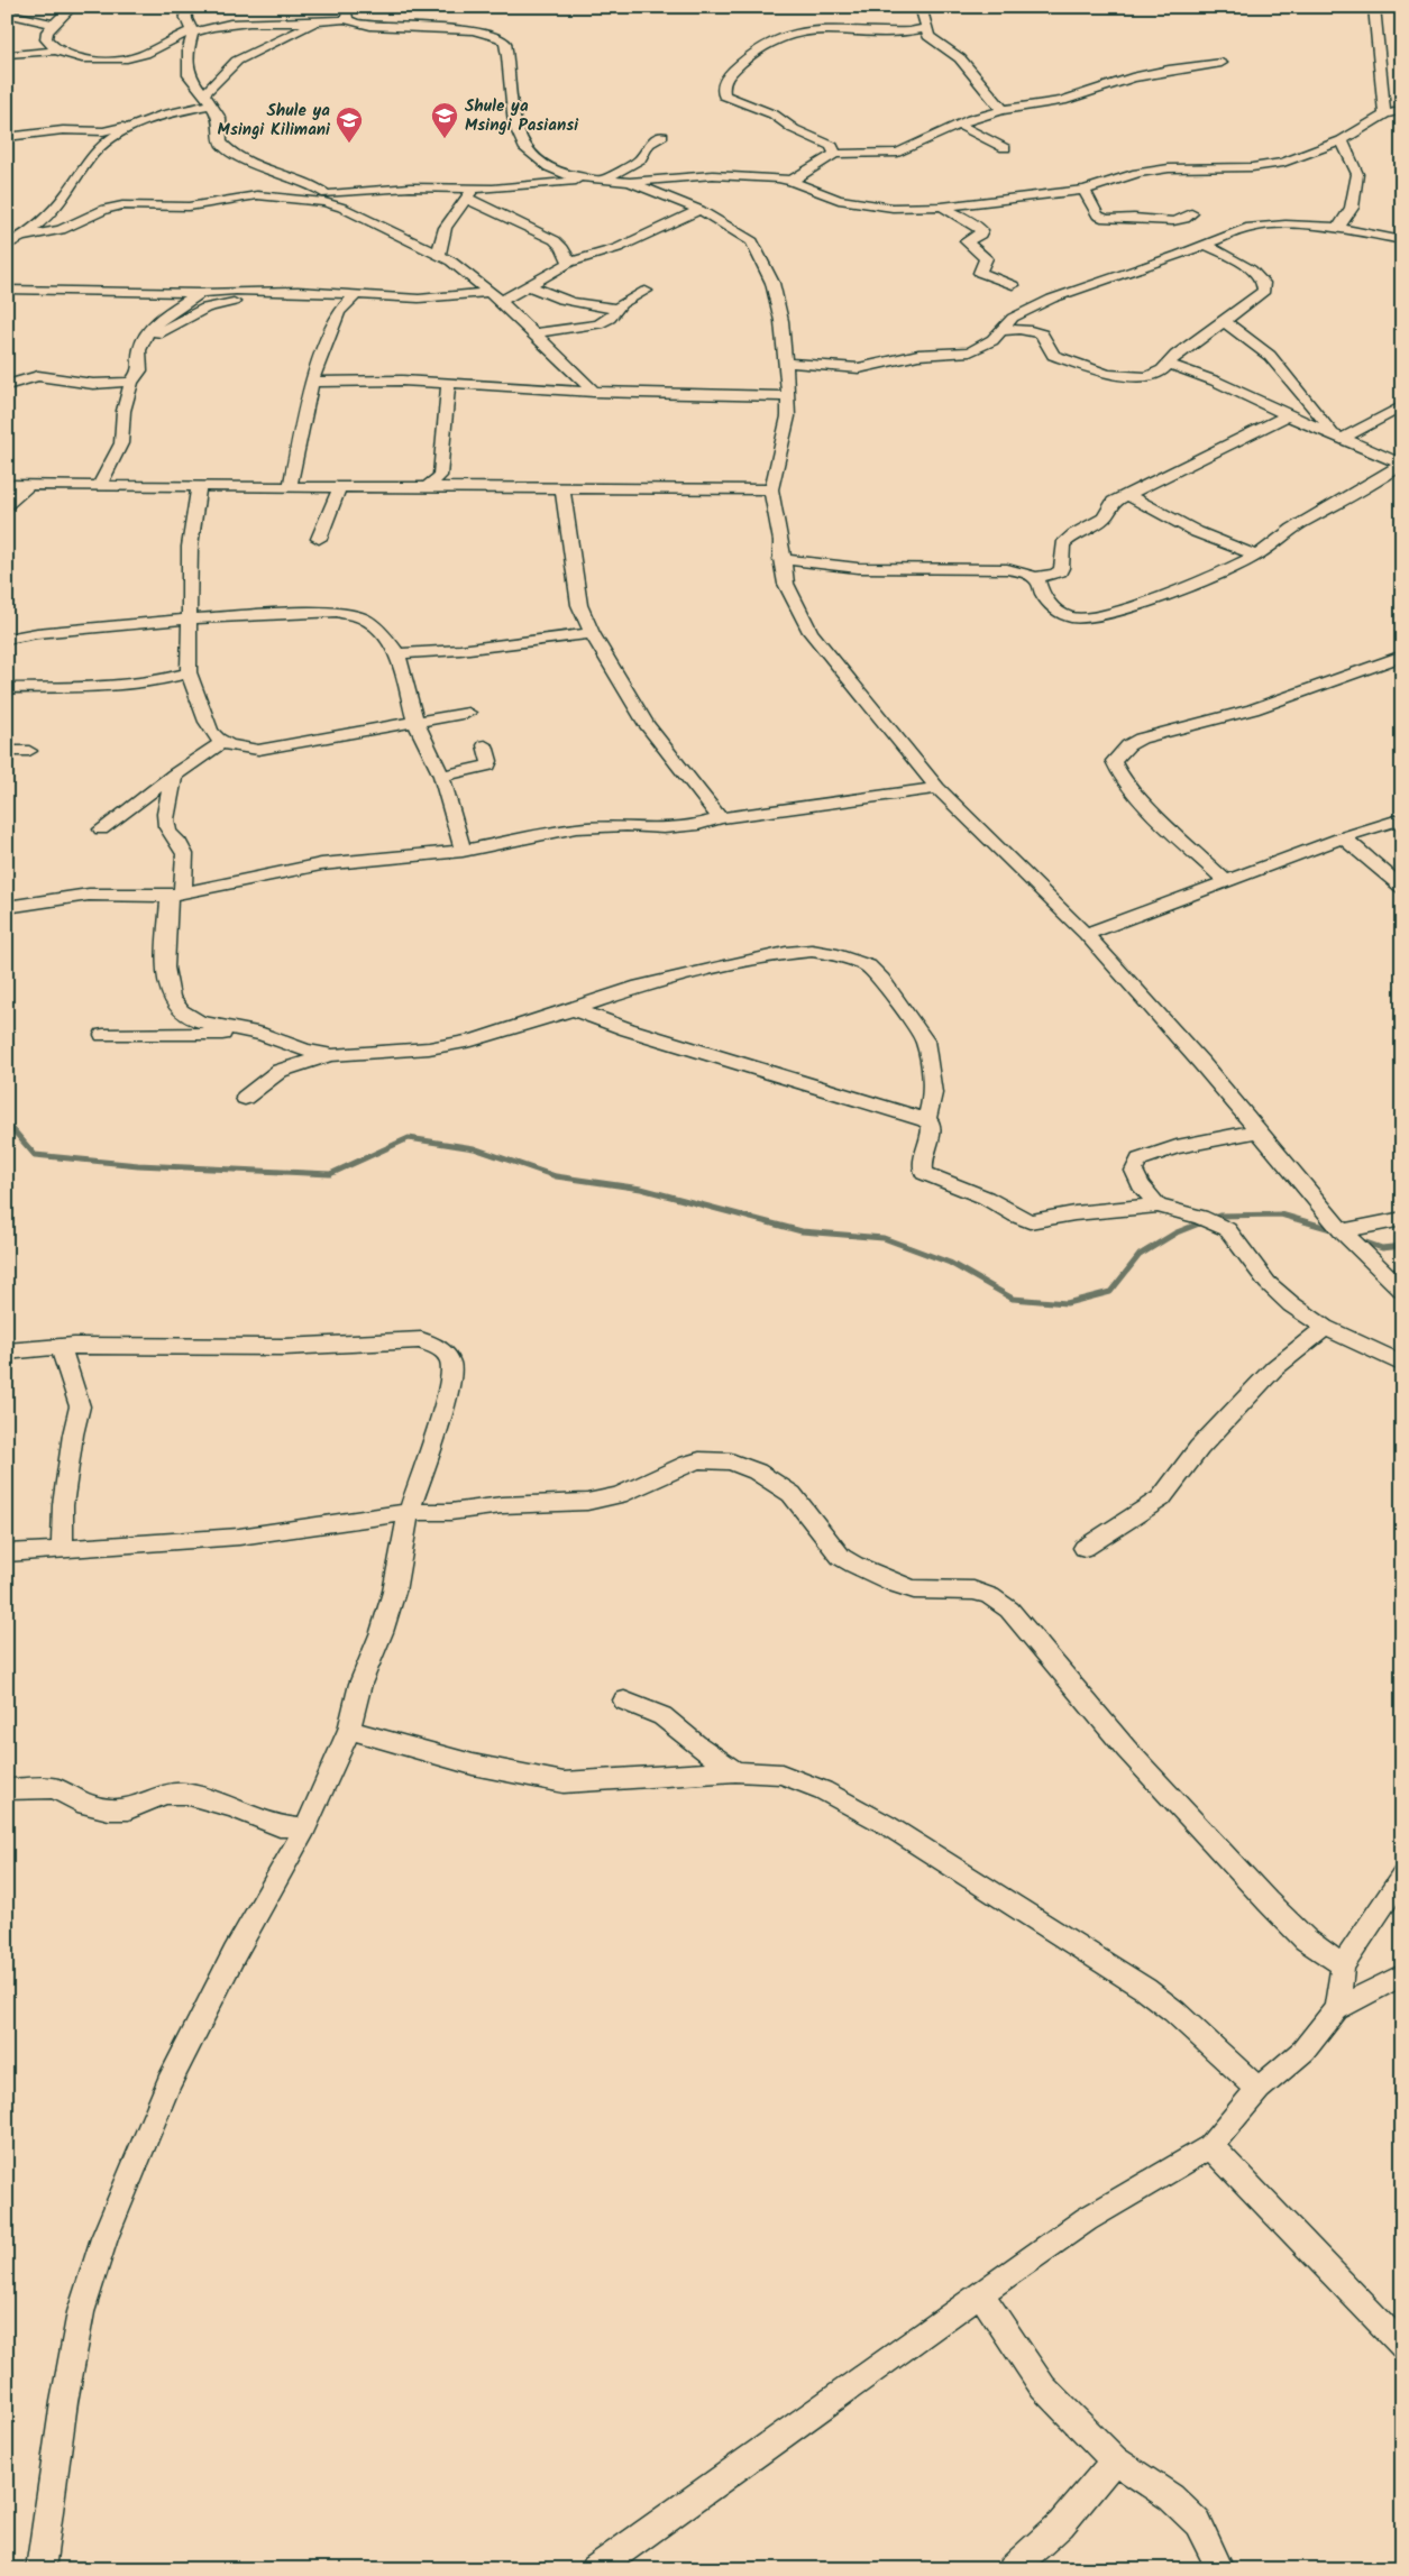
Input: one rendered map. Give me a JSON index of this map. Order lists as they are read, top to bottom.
{
  "places": {
    "school or university": ["Shule ya Msingi Pasiansi", "Shule ya Msingi Kilimani"]
  }
}
